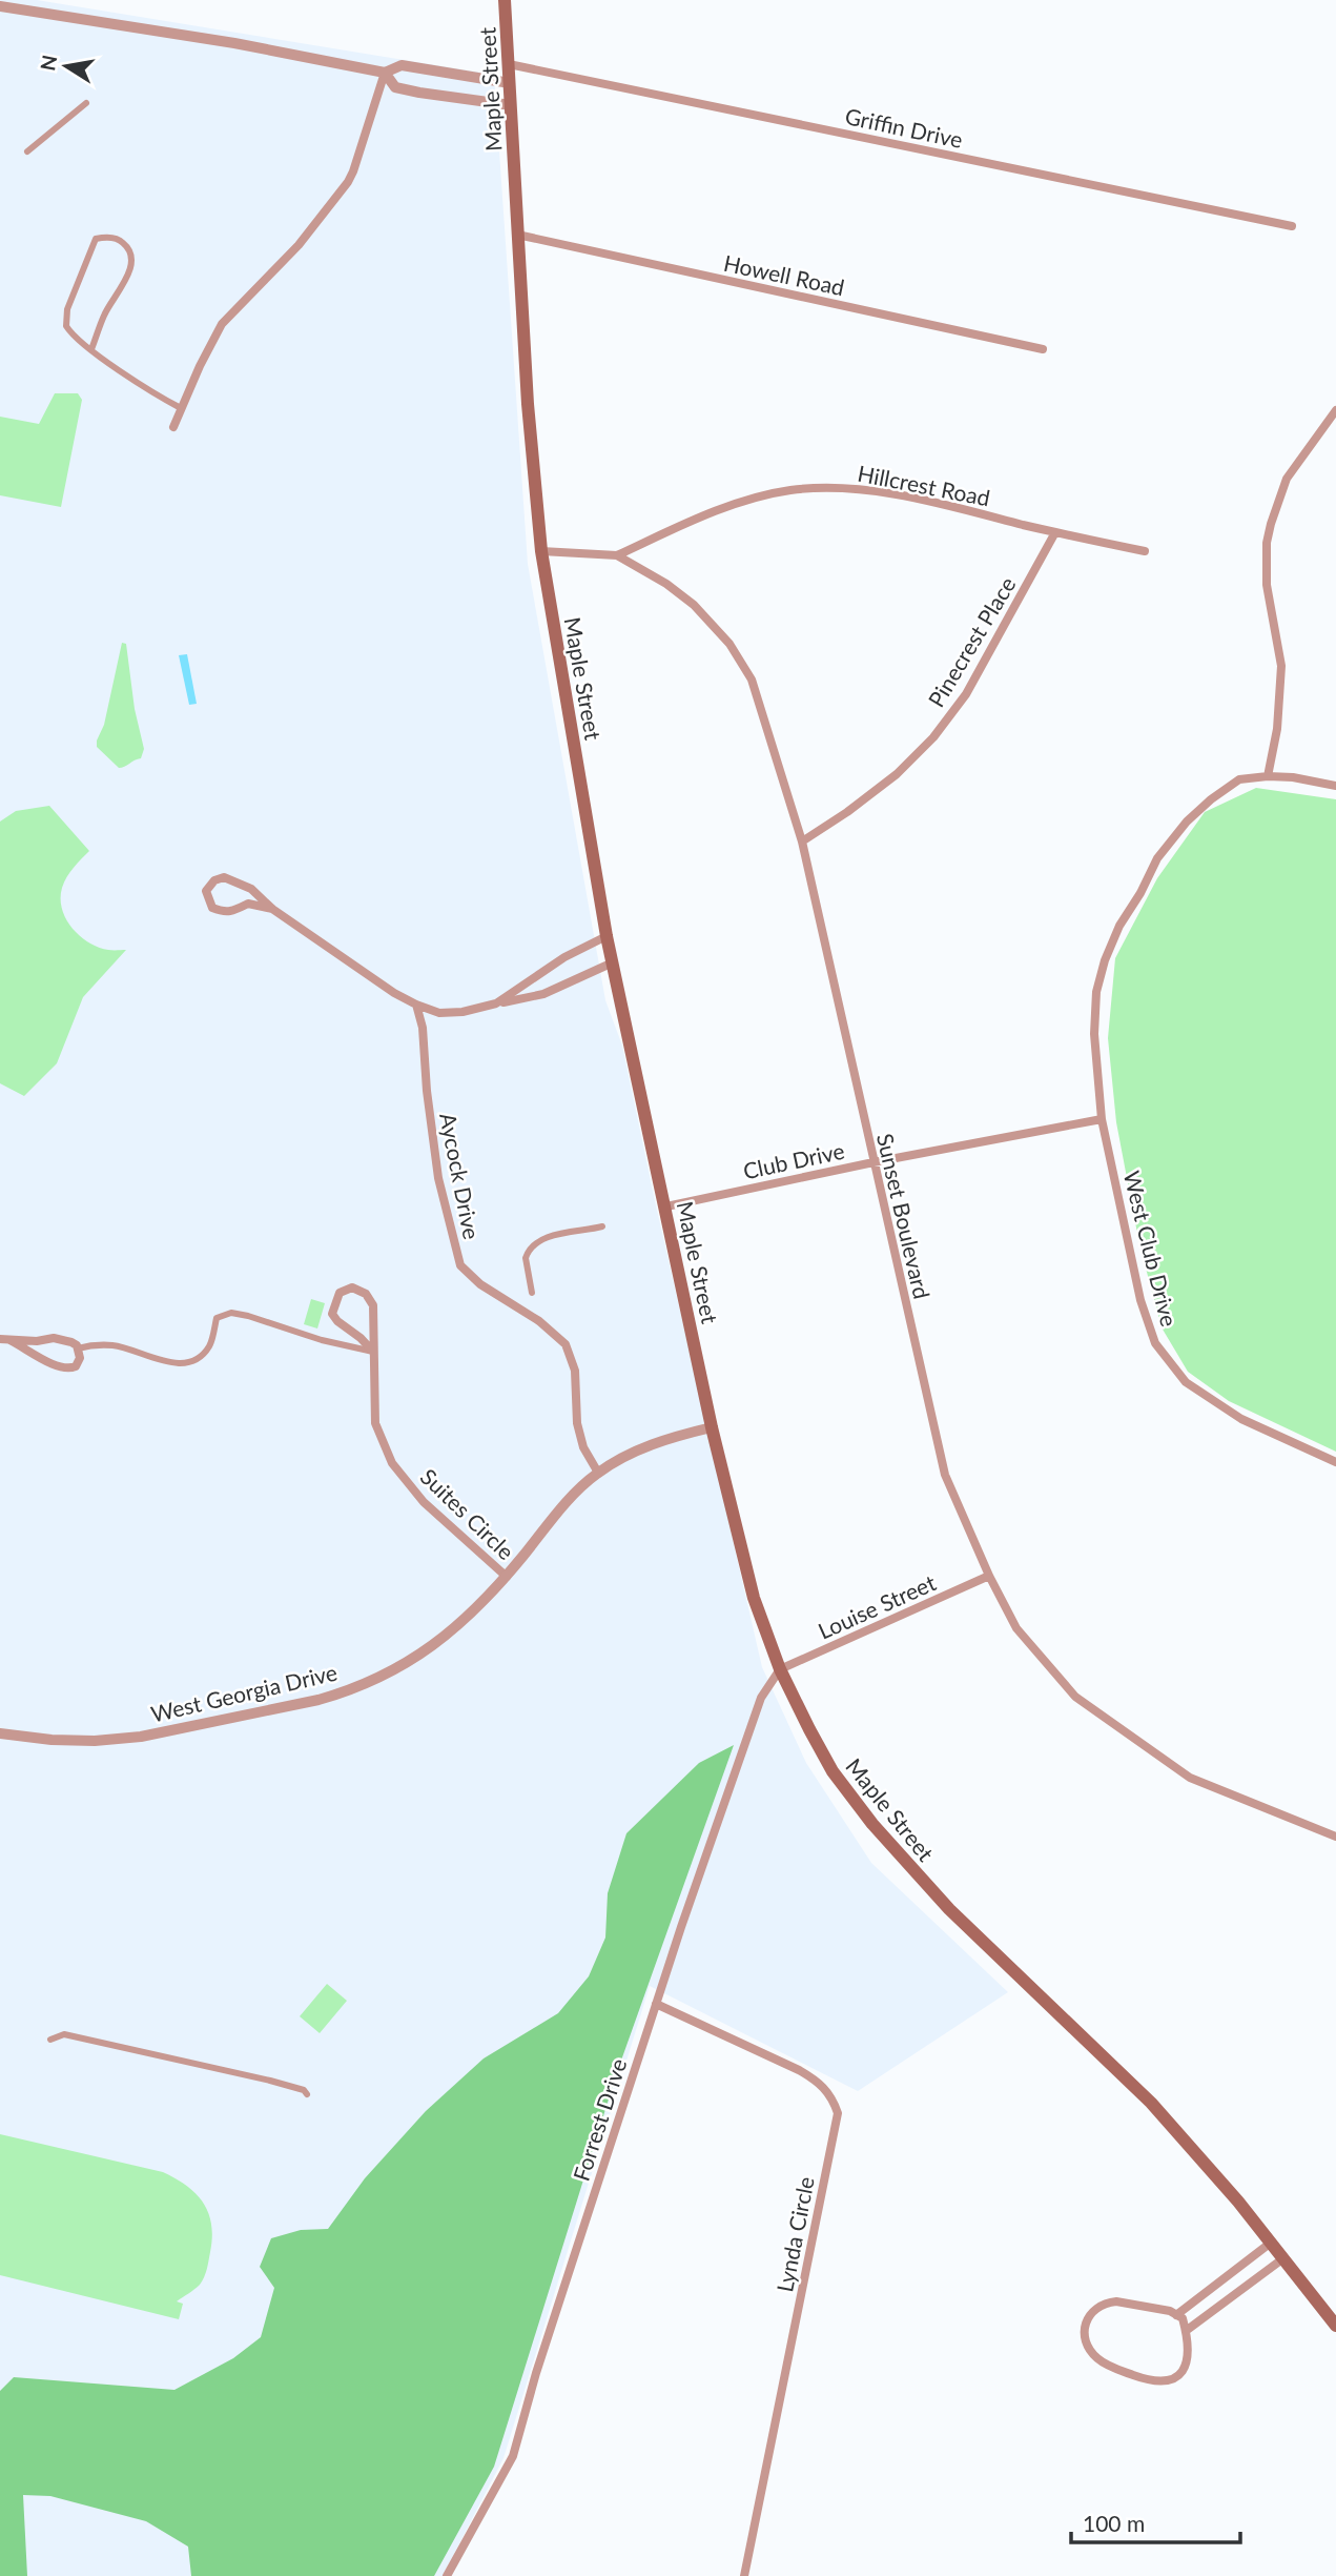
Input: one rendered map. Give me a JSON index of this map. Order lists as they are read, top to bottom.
{
  "streets": {
    "main road": ["Maple Street"],
    "street": [
      "Griffin Drive",
      "Howell Road",
      "Hillcrest Road",
      "Pinecrest Place",
      "Club Drive",
      "Aycock Drive",
      "Sunset Boulevard",
      "West Club Drive",
      "Suites Circle",
      "Louise Street",
      "West Georgia Drive",
      "Forrest Drive",
      "Lynda Circle"
    ]
  },
  "crossings": [
    ["Maple Street", "Griffin Drive"],
    ["Maple Street", "Howell Road"],
    ["Maple Street", "Club Drive"],
    ["Maple Street", "Sunset Boulevard"],
    ["Maple Street", "Louise Street"],
    ["Maple Street", "West Georgia Drive"],
    ["Maple Street", "Forrest Drive"],
    ["Hillcrest Road", "Pinecrest Place"],
    ["Hillcrest Road", "Sunset Boulevard"],
    ["Pinecrest Place", "Sunset Boulevard"],
    ["Club Drive", "Sunset Boulevard"],
    ["Club Drive", "West Club Drive"],
    ["Aycock Drive", "West Georgia Drive"],
    ["Sunset Boulevard", "Louise Street"],
    ["Suites Circle", "West Georgia Drive"],
    ["Louise Street", "Forrest Drive"],
    ["Forrest Drive", "Lynda Circle"]
  ],
  "scale_bar": "100 m",
  "north": "left"
}
